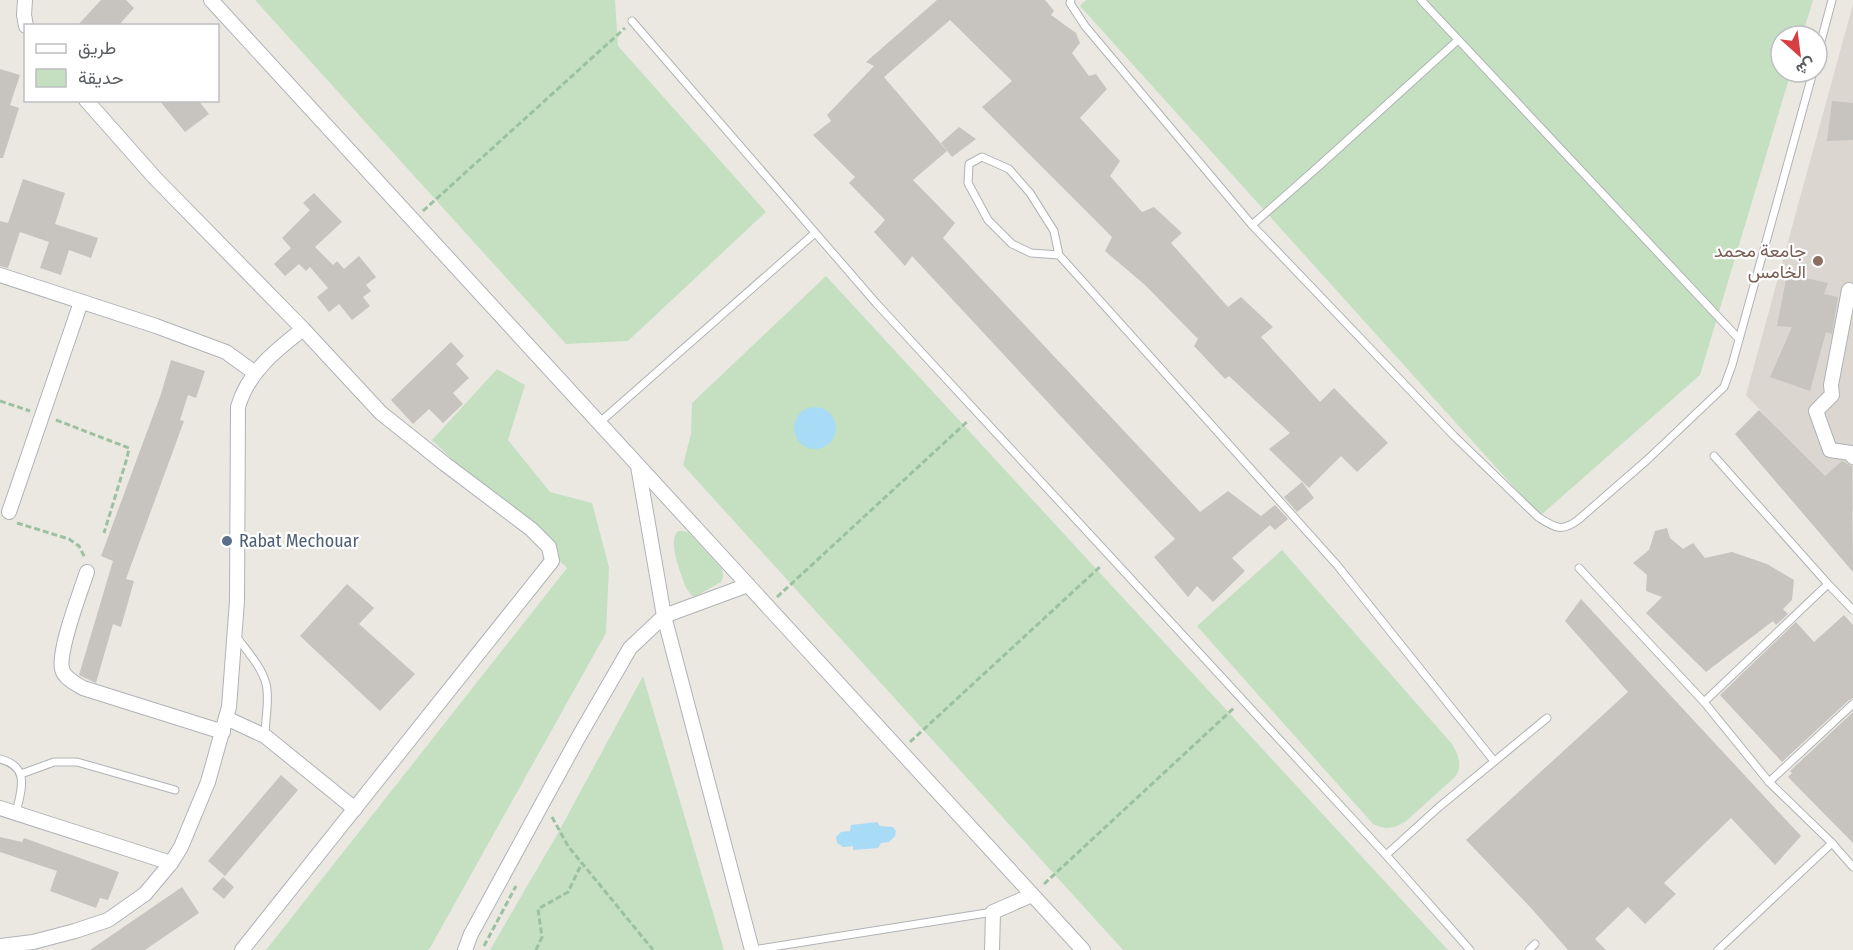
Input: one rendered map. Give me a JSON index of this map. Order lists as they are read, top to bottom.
{
  "places": ["جامعة محمد الخامس", "Rabat Mechouar"],
  "legend": ["طريق", "حديقة"],
  "north": "bottom right"
}
